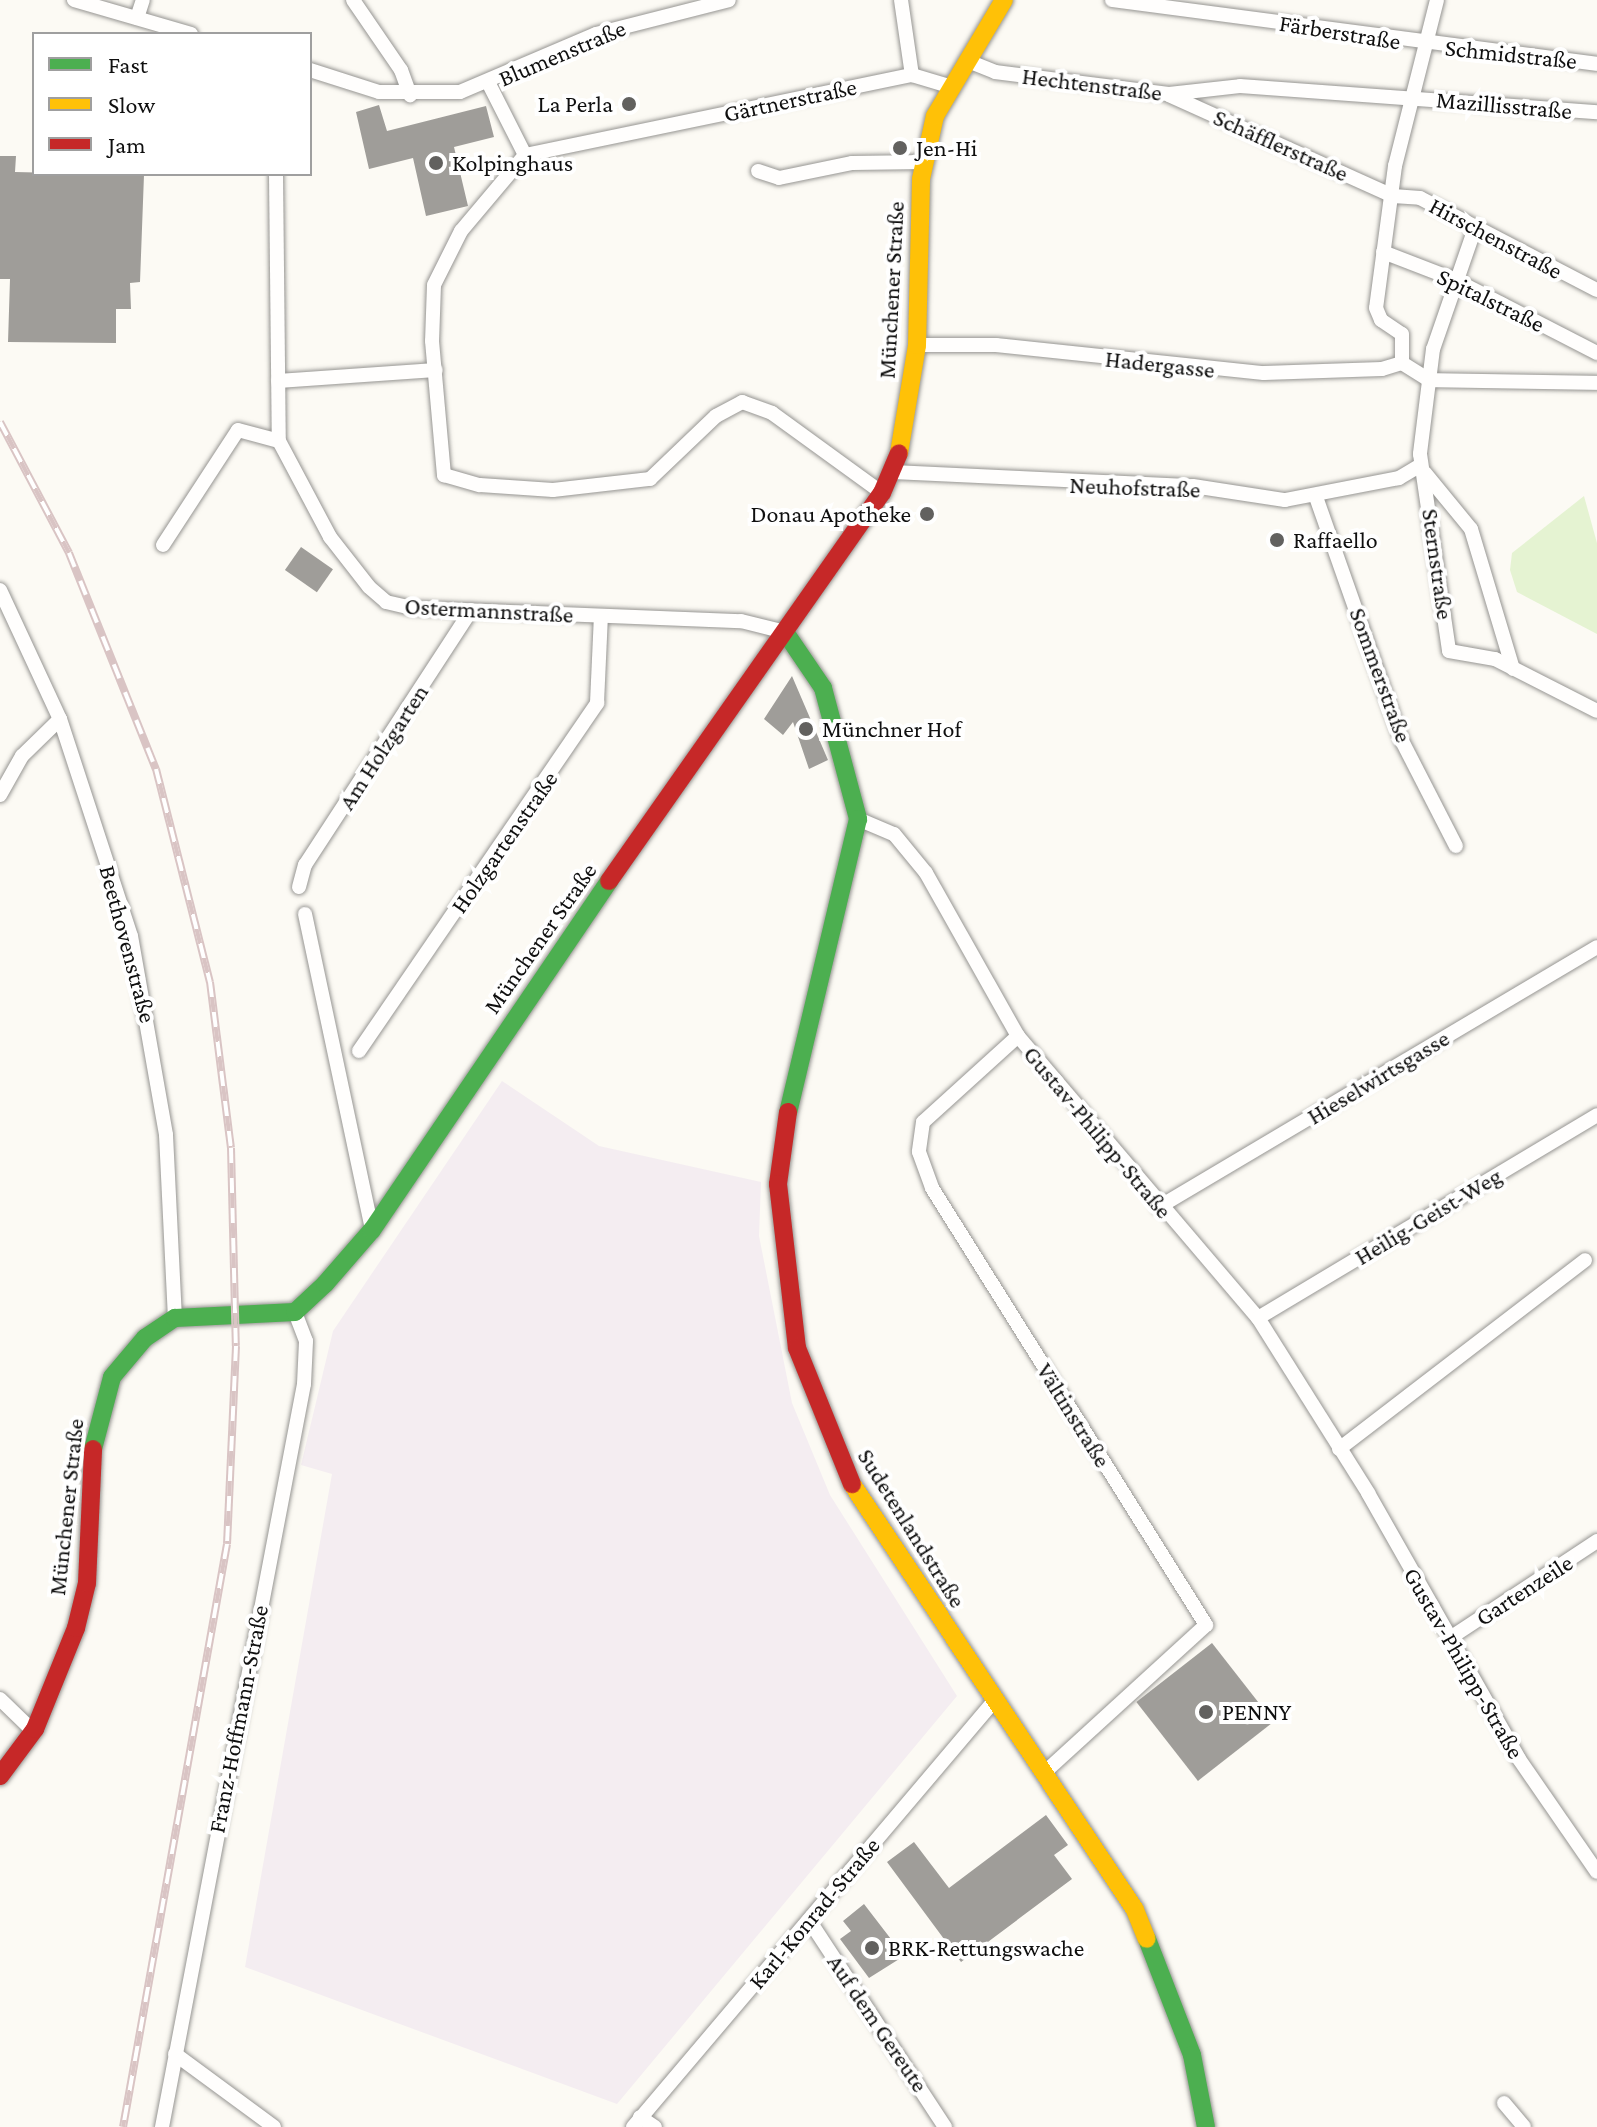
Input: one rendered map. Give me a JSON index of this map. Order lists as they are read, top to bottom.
{
  "streets": {
    "main road": ["Münchener Straße", "Sudetenlandstraße"],
    "street": [
      "Färberstraße",
      "Blumenstraße",
      "Schmidstraße",
      "Hechtenstraße",
      "Gärtnerstraße",
      "Mazillisstraße",
      "Schäfflerstraße",
      "Hirschenstraße",
      "Spitalstraße",
      "Hadergasse",
      "Neuhofstraße",
      "Sternstraße",
      "Ostermannstraße",
      "Sommerstraße",
      "Am Holzgarten",
      "Holzgartenstraße",
      "Beethovenstraße",
      "Hieselwirtsgasse",
      "Gustav-Philipp-Straße",
      "Heilig-Geist-Weg",
      "Vältinstraße",
      "Gartenzeile",
      "Franz-Hoffmann-Straße",
      "Karl-Konrad-Straße",
      "Auf dem Gereute"
    ]
  },
  "crossings": [
    ["Färberstraße", "Schmidstraße"],
    ["Hechtenstraße", "Mazillisstraße"],
    ["Hechtenstraße", "Schäfflerstraße"],
    ["Hechtenstraße", "Münchener Straße"],
    ["Gärtnerstraße", "Münchener Straße"],
    ["Schäfflerstraße", "Hirschenstraße"],
    ["Münchener Straße", "Hadergasse"],
    ["Münchener Straße", "Neuhofstraße"],
    ["Münchener Straße", "Ostermannstraße"],
    ["Münchener Straße", "Beethovenstraße"],
    ["Münchener Straße", "Sudetenlandstraße"],
    ["Münchener Straße", "Franz-Hoffmann-Straße"],
    ["Neuhofstraße", "Sternstraße"],
    ["Neuhofstraße", "Sommerstraße"],
    ["Ostermannstraße", "Am Holzgarten"],
    ["Ostermannstraße", "Holzgartenstraße"],
    ["Ostermannstraße", "Sudetenlandstraße"],
    ["Hieselwirtsgasse", "Gustav-Philipp-Straße"],
    ["Gustav-Philipp-Straße", "Heilig-Geist-Weg"],
    ["Gustav-Philipp-Straße", "Vältinstraße"],
    ["Gustav-Philipp-Straße", "Sudetenlandstraße"],
    ["Gustav-Philipp-Straße", "Gartenzeile"],
    ["Vältinstraße", "Sudetenlandstraße"],
    ["Sudetenlandstraße", "Karl-Konrad-Straße"],
    ["Karl-Konrad-Straße", "Auf dem Gereute"]
  ],
  "places": [
    "La Perla",
    "Jen-Hi",
    "Kolpinghaus",
    "Donau Apotheke",
    "Raffaello",
    "Münchner Hof",
    "PENNY",
    "BRK-Rettungswache"
  ],
  "legend": ["Fast", "Slow", "Jam"]
}
